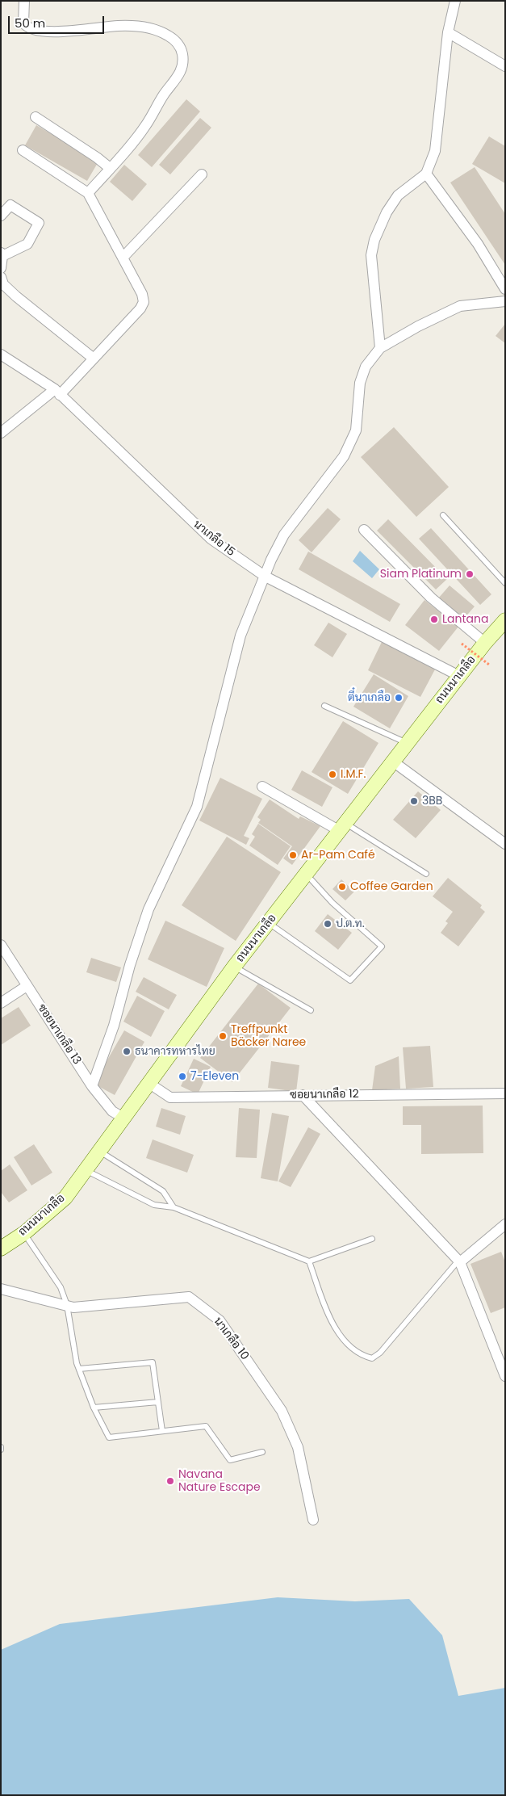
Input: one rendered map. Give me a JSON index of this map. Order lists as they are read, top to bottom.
{
  "streets": {
    "street": [
      "นาเกลือ 15",
      "ถนนนาเกลือ",
      "ซอยนาเกลือ 13",
      "ซอยนาเกลือ 12",
      "นาเกลือ 10"
    ]
  },
  "crossings": [
    ["นาเกลือ 15", "ถนนนาเกลือ"],
    ["ถนนนาเกลือ", "ซอยนาเกลือ 13"],
    ["ถนนนาเกลือ", "ซอยนาเกลือ 12"]
  ],
  "places": [
    "Siam Platinum",
    "Lantana",
    "ตี๋นาเกลือ",
    "I.M.F.",
    "3BB",
    "Ar-Pam Café",
    "Coffee Garden",
    "ป.ต.ท.",
    "Treffpunkt Bäcker Naree",
    "ธนาคารทหารไทย",
    "7-Eleven",
    "Navana Nature Escape"
  ],
  "scale_bar": "50 m"
}
